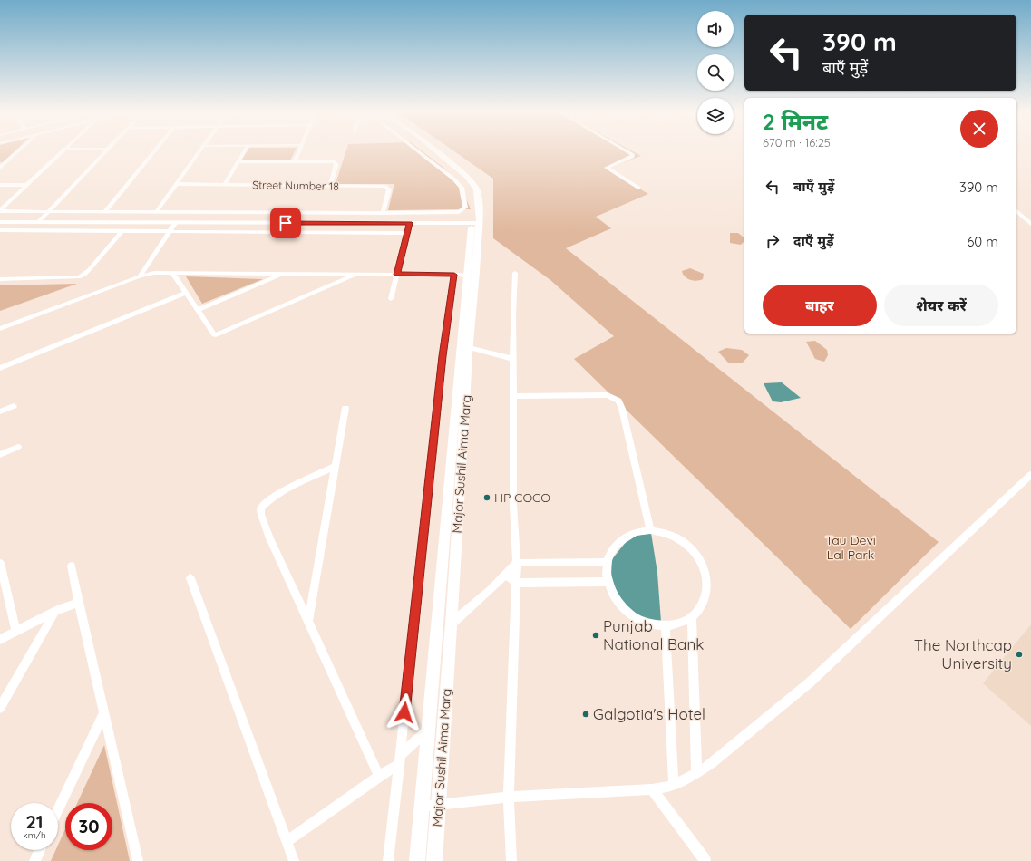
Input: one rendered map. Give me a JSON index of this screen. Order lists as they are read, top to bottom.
{
  "streets": {
    "street": ["Street Number 18", "Major Sushil Aima Marg"]
  },
  "parks": ["Tau Devi Lal Park"],
  "places": [
    "HP COCO",
    "Punjab National Bank",
    "The Northcap University",
    "Galgotia's Hotel"
  ],
  "page": {
    "turn": ["390 m", "बाएँ मुड़ें"],
    "heading": ["2 मिनट", "670 m · 16:25"],
    "list": [
      {
        "name": "बाएँ मुड़ें",
        "value": "390 m"
      },
      {
        "name": "दाएँ मुड़ें",
        "value": "60 m"
      }
    ],
    "buttons": ["बाहर", "शेयर करें"],
    "speed": "21 km/h",
    "limit": "30"
  }
}
